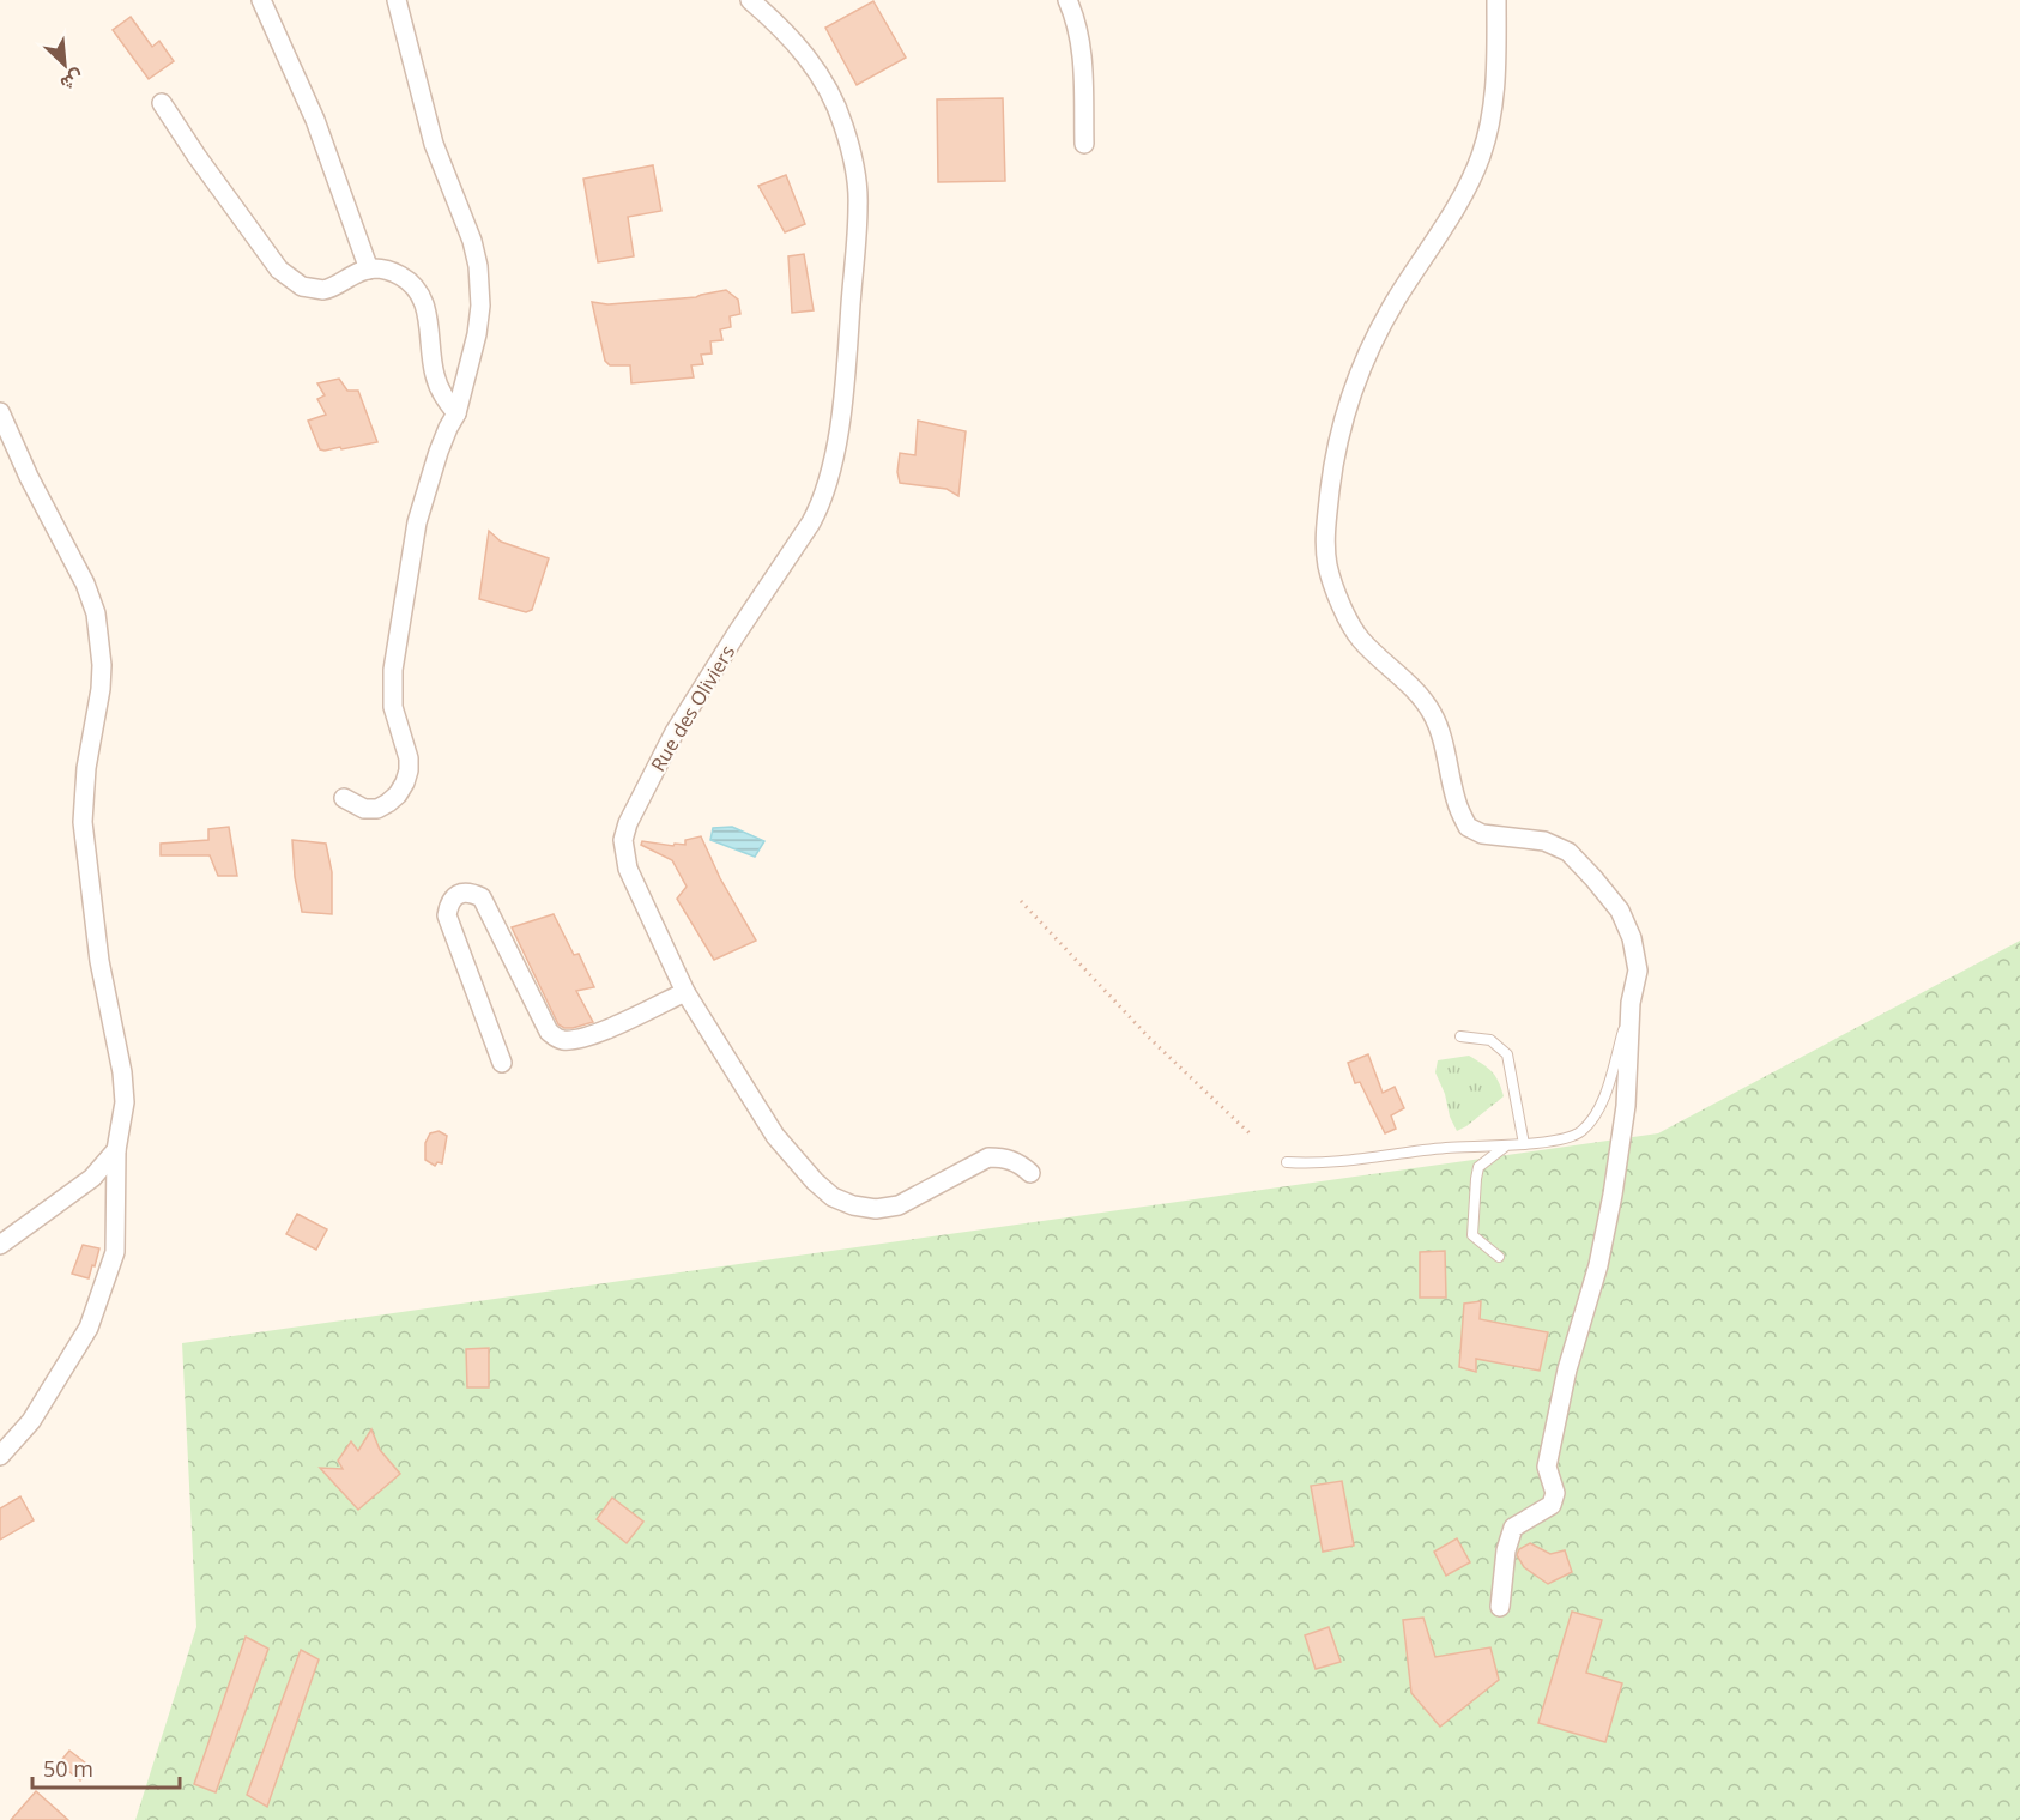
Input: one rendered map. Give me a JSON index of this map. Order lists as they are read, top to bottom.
{
  "streets": {
    "street": ["Rue des Oliviers"]
  },
  "scale_bar": "50 m",
  "north": "bottom right"
}
